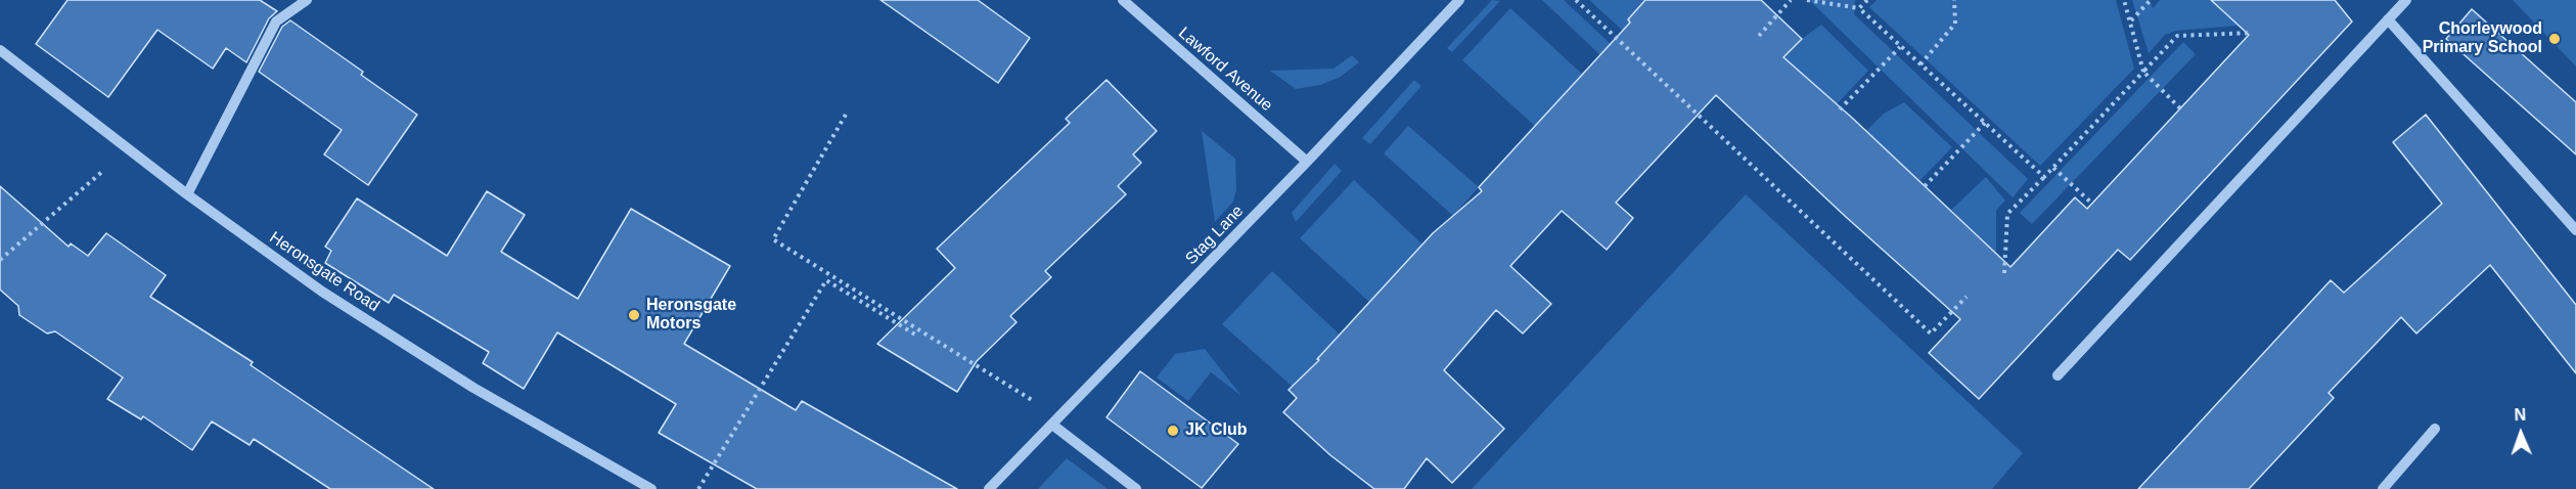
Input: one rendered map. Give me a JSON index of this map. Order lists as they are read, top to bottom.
{
  "streets": {
    "street": ["Lawford Avenue", "Stag Lane", "Heronsgate Road"]
  },
  "crossings": [
    ["Lawford Avenue", "Stag Lane"]
  ],
  "places": ["Chorleywood Primary School", "Heronsgate Motors", "JK Club"],
  "north": "top"
}
